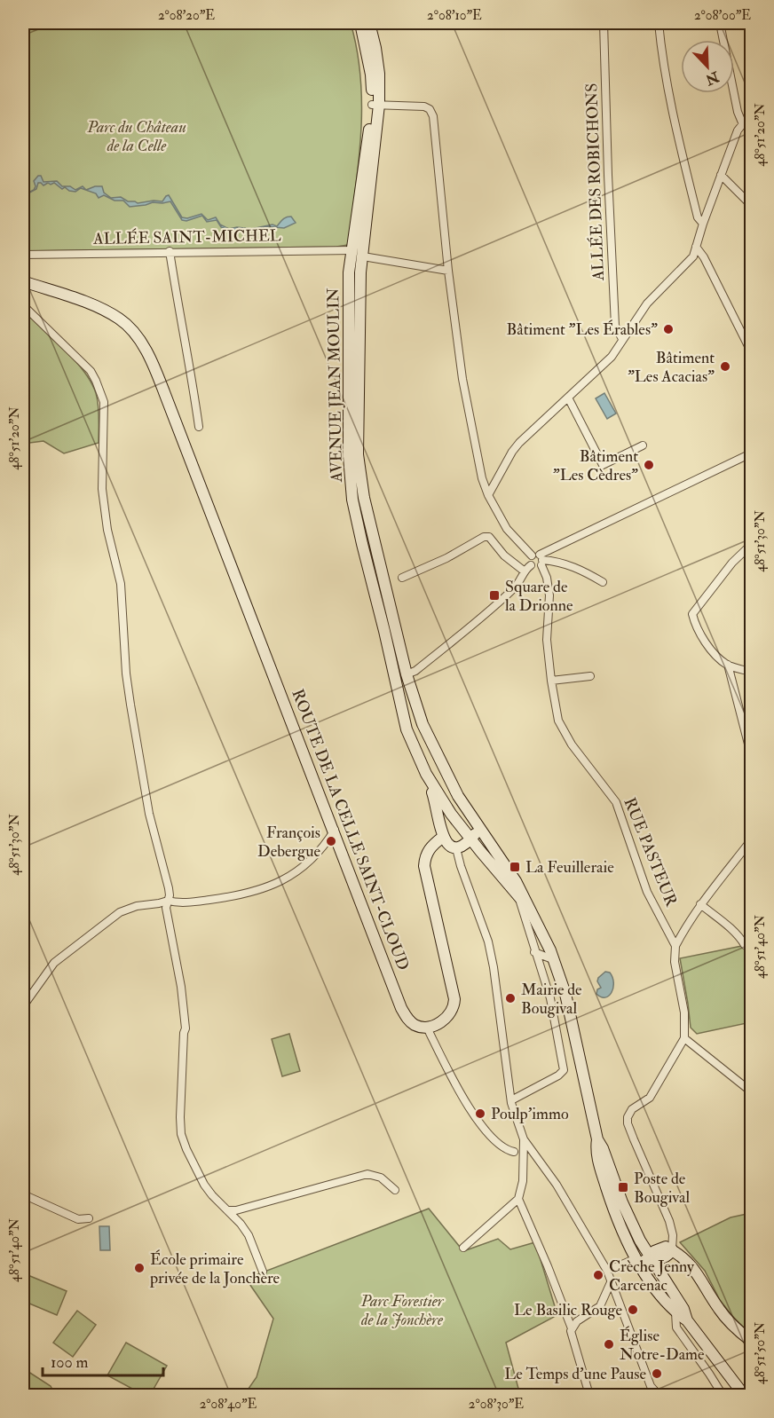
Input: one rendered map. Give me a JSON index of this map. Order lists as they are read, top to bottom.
{
  "streets": {
    "main road": ["AVENUE JEAN MOULIN", "ROUTE DE LA CELLE SAINT-CLOUD"],
    "street": ["ALLÉE DES ROBICHONS", "ALLÉE SAINT-MICHEL", "RUE PASTEUR"]
  },
  "crossings": [
    ["ALLÉE SAINT-MICHEL", "AVENUE JEAN MOULIN"]
  ],
  "parks": ["Parc du Château de la Celle", "Parc Forestier de la Jonchère"],
  "places": {
    "other": [
      "Bâtiment \"Les Érables\"",
      "Bâtiment \"Les Acacias\"",
      "Bâtiment \"Les Cèdres\"",
      "François Debergue",
      "Mairie de Bougival",
      "Poulp'immo",
      "École primaire privée de la Jonchère",
      "Crèche Jenny Carcenac",
      "Le Basilic Rouge",
      "Église Notre-Dame",
      "Le Temps d'une Pause"
    ],
    "transit": ["Square de la Drionne", "La Feuilleraie", "Poste de Bougival"]
  },
  "scale_bar": "100 m",
  "north": "bottom right",
  "coordinates": [
    "2°08'20\"E",
    "2°08'10\"E",
    "2°08'00\"E",
    "48°51'20\"N",
    "48°51'30\"N",
    "48°51'40\"N",
    "48°51'50\"N",
    "2°08'40\"E",
    "2°08'30\"E"
  ]
}
